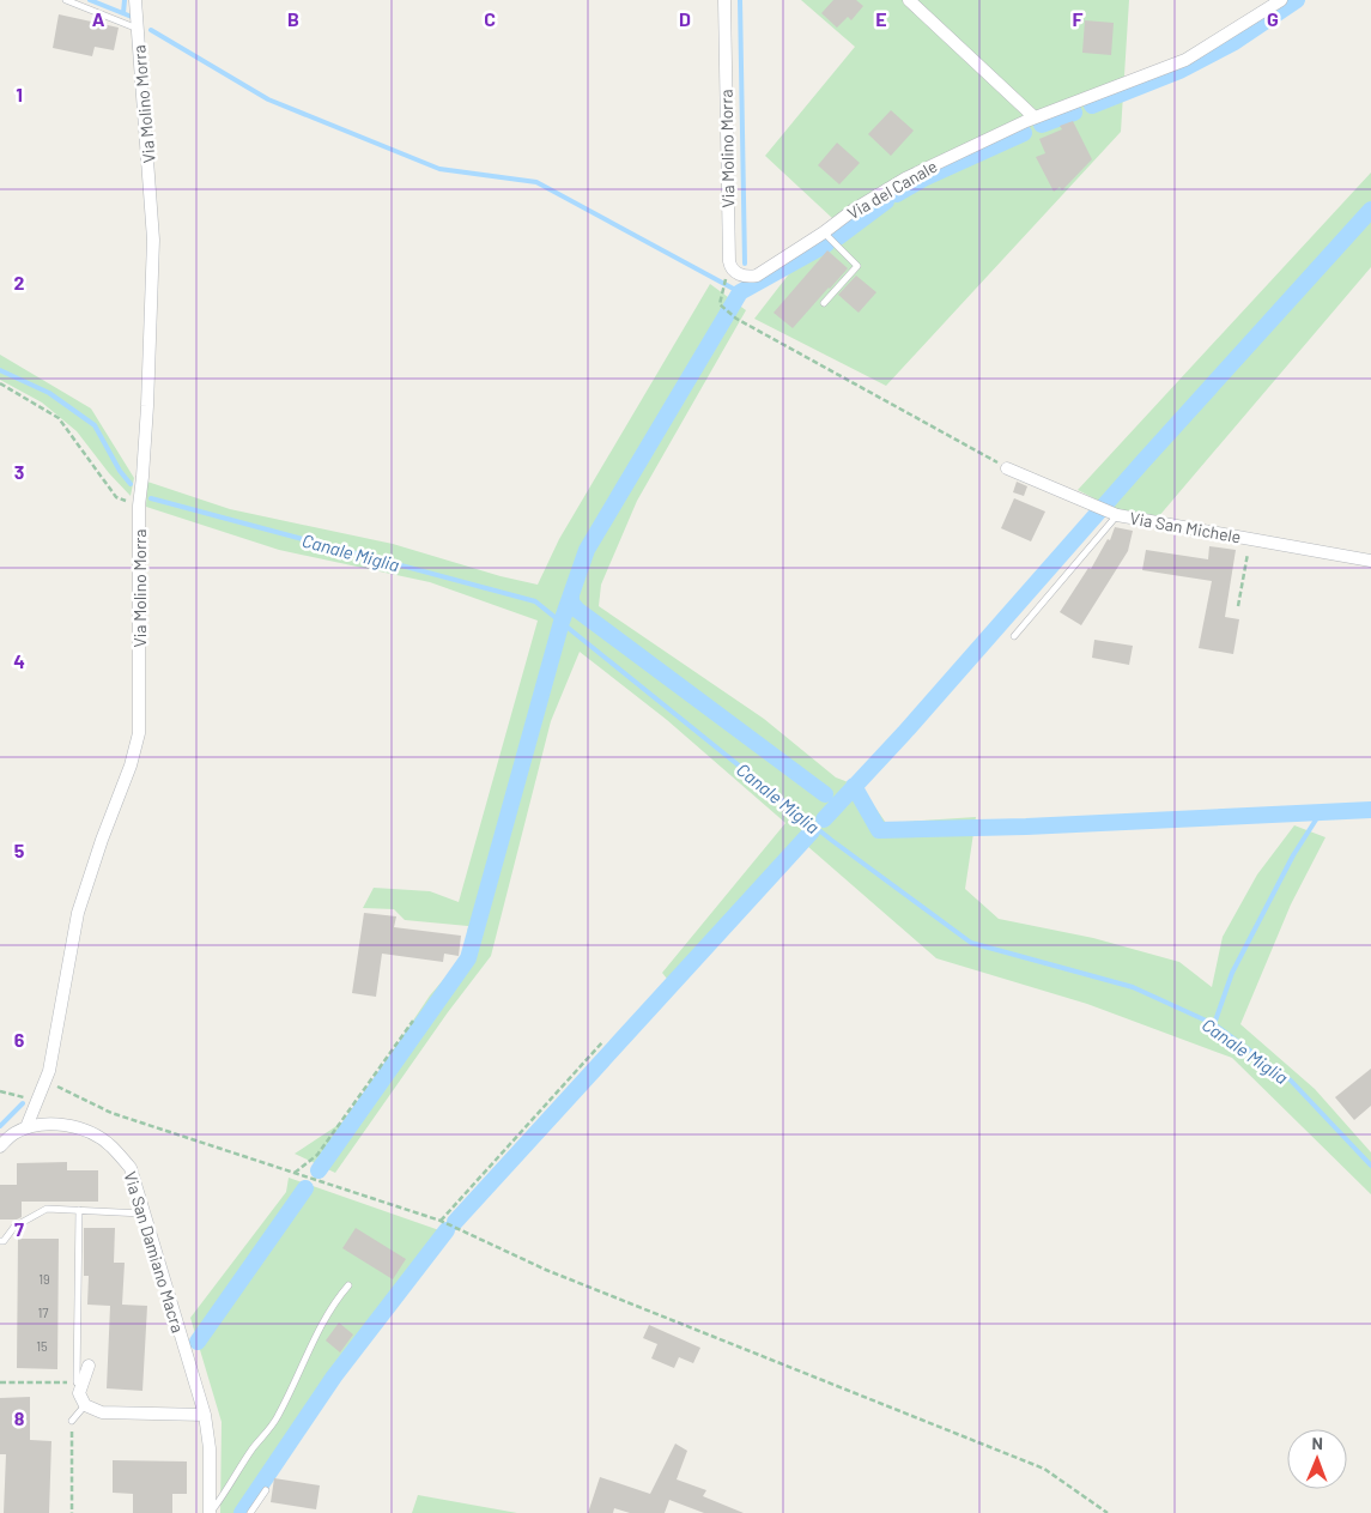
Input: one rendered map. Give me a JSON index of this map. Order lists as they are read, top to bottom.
{
  "streets": {
    "street": [
      "Via Molino Morra",
      "Via del Canale",
      "Via San Michele",
      "Via San Damiano Macra"
    ]
  },
  "crossings": [
    ["Via Molino Morra", "Via del Canale"],
    ["Via Molino Morra", "Via San Damiano Macra"]
  ],
  "water": ["Canale Miglia"],
  "house_numbers": ["19", "17", "15"],
  "north": "top",
  "grid": {
    "columns": [
      "A",
      "B",
      "C",
      "D",
      "E",
      "F",
      "G"
    ],
    "rows": [
      "1",
      "2",
      "3",
      "4",
      "5",
      "6",
      "7",
      "8"
    ]
  }
}
